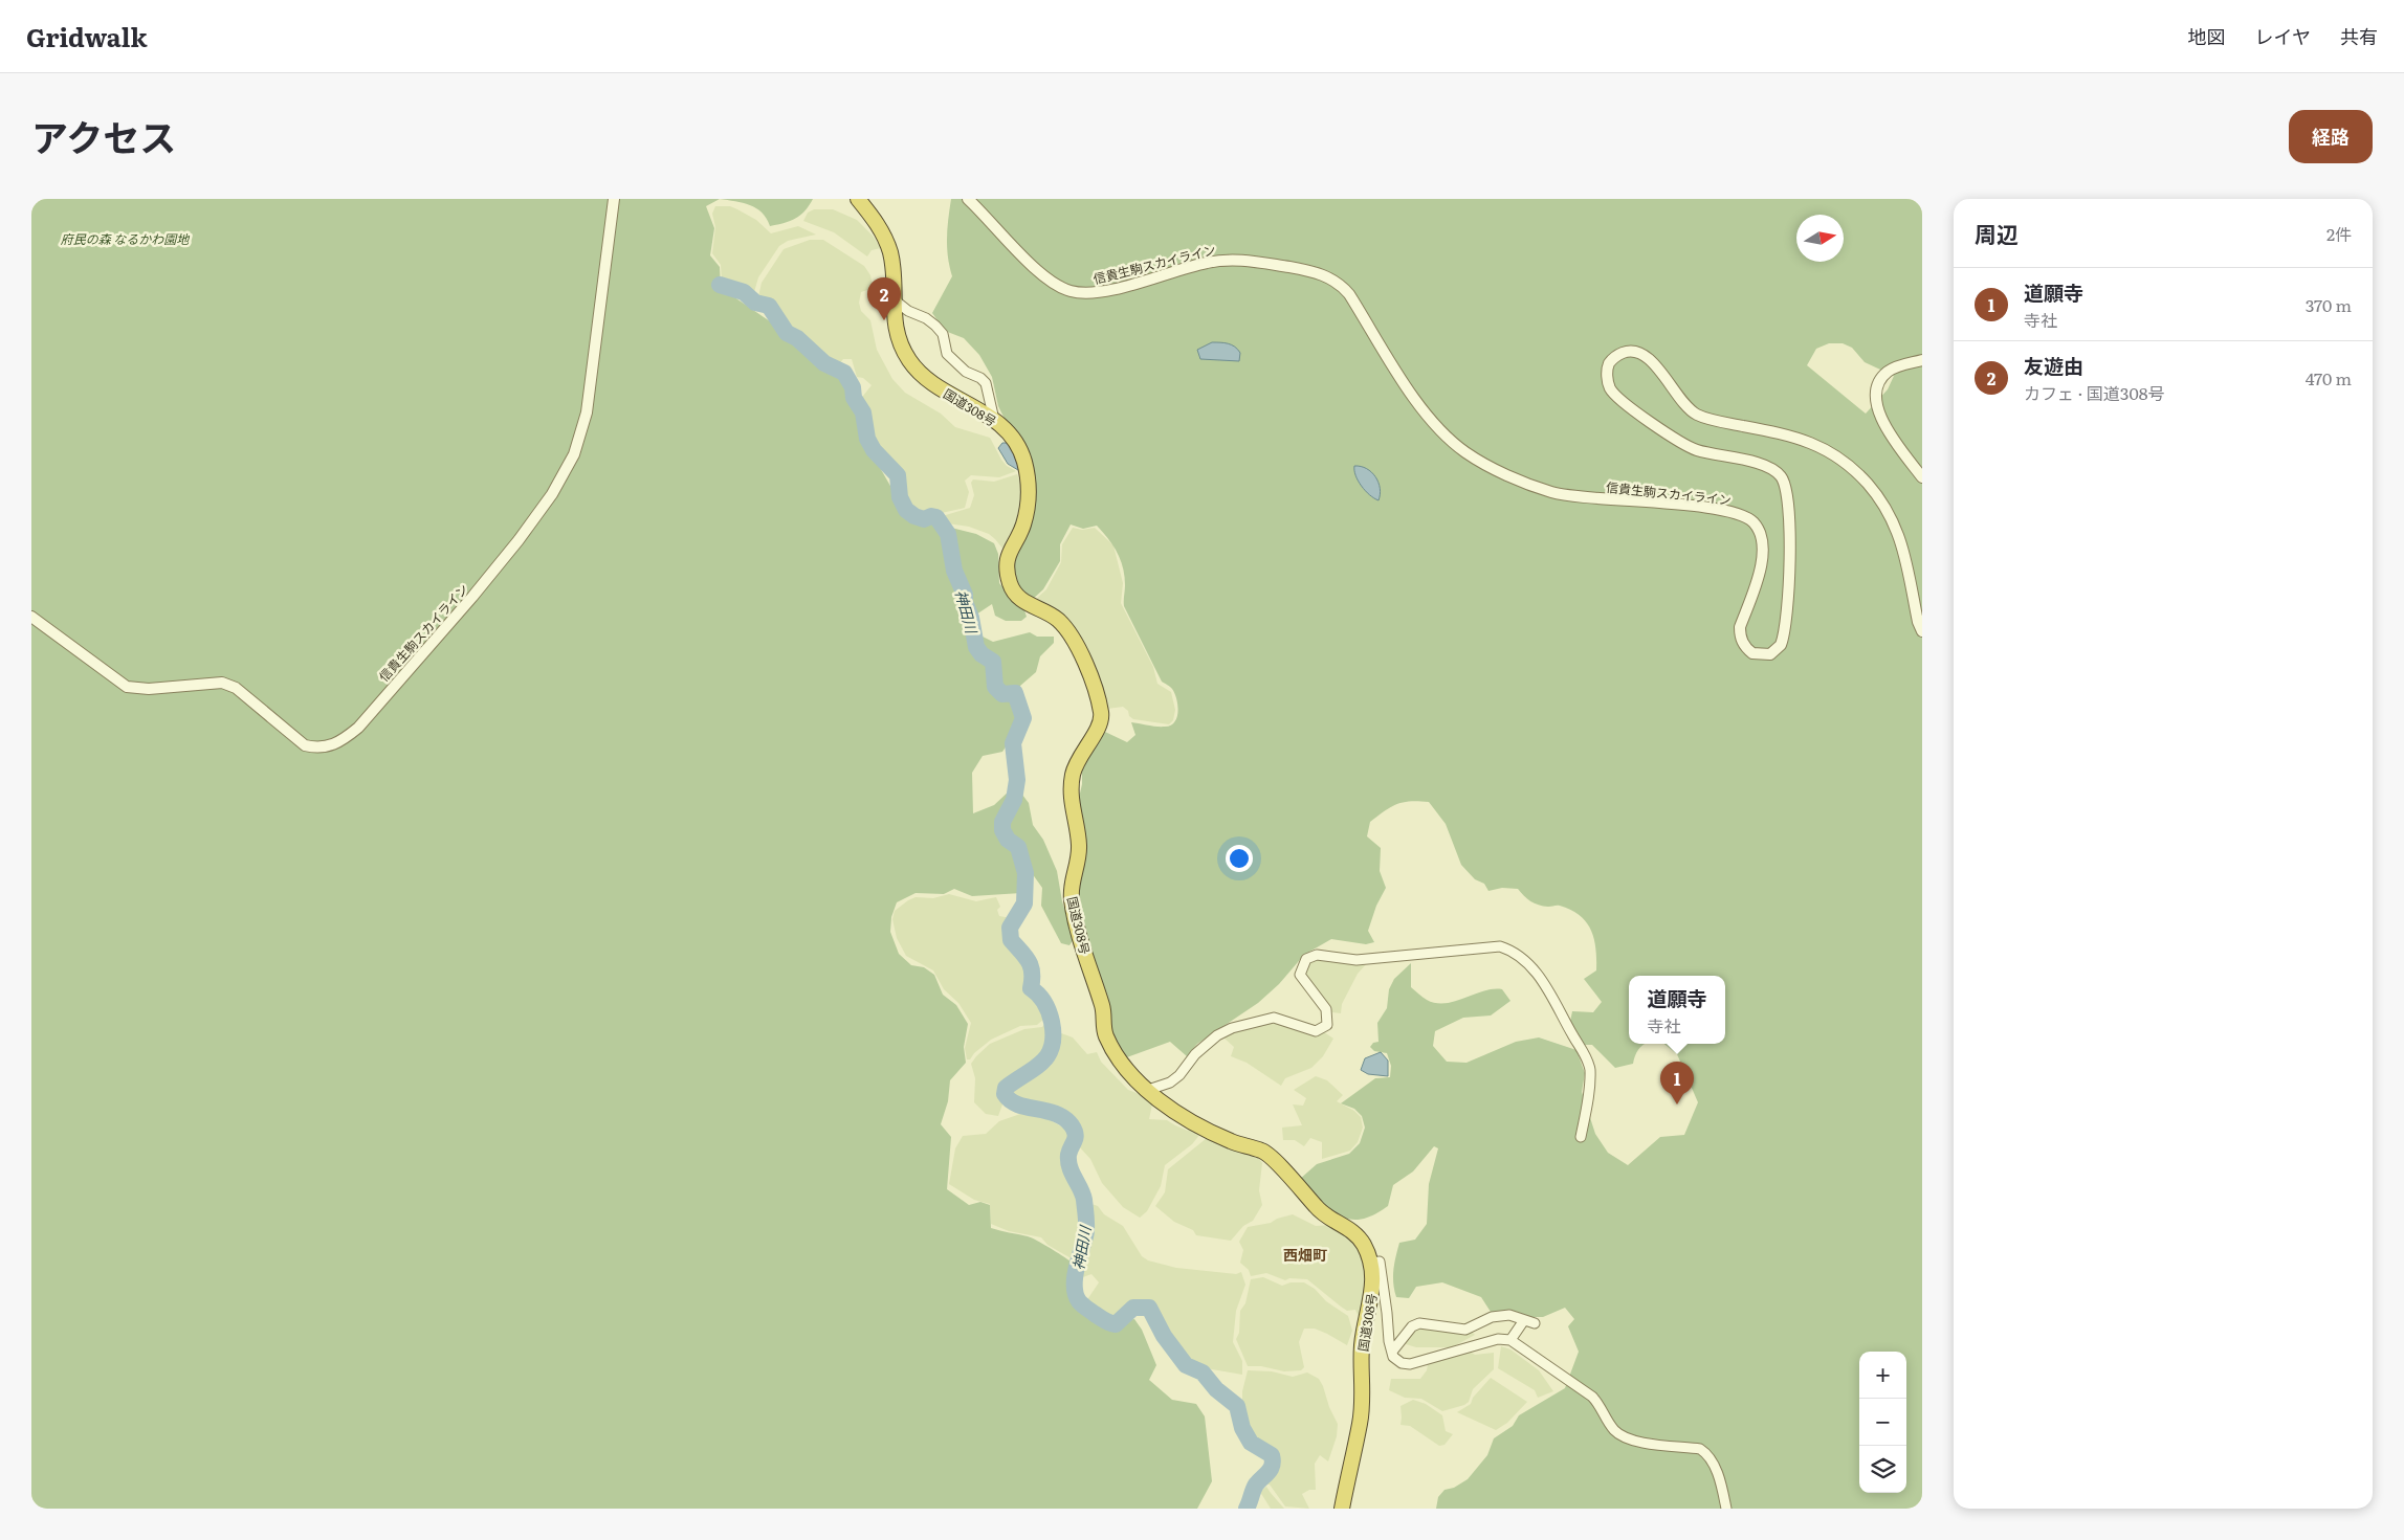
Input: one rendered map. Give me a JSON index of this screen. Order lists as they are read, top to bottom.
{
  "streets": {
    "highway": ["国道308号"],
    "street": ["信貴生駒スカイライン"]
  },
  "districts": ["西畑町"],
  "water": ["神田川"],
  "parks": ["府民の森 なるかわ園地"],
  "north": "right",
  "page": {
    "header": "Gridwalk",
    "nav": ["地図", "レイヤ", "共有"],
    "title": "アクセス",
    "buttons": "経路",
    "heading": ["周辺", "2件"],
    "list": [
      {
        "mark": "1",
        "name": "道願寺",
        "note": "寺社",
        "value": "370 m"
      },
      {
        "mark": "2",
        "name": "友遊由",
        "note": "カフェ · 国道308号",
        "value": "470 m"
      }
    ],
    "pins": ["2", "1"],
    "popup": ["道願寺", "寺社"],
    "map_buttons": ["+", "−"]
  }
}
